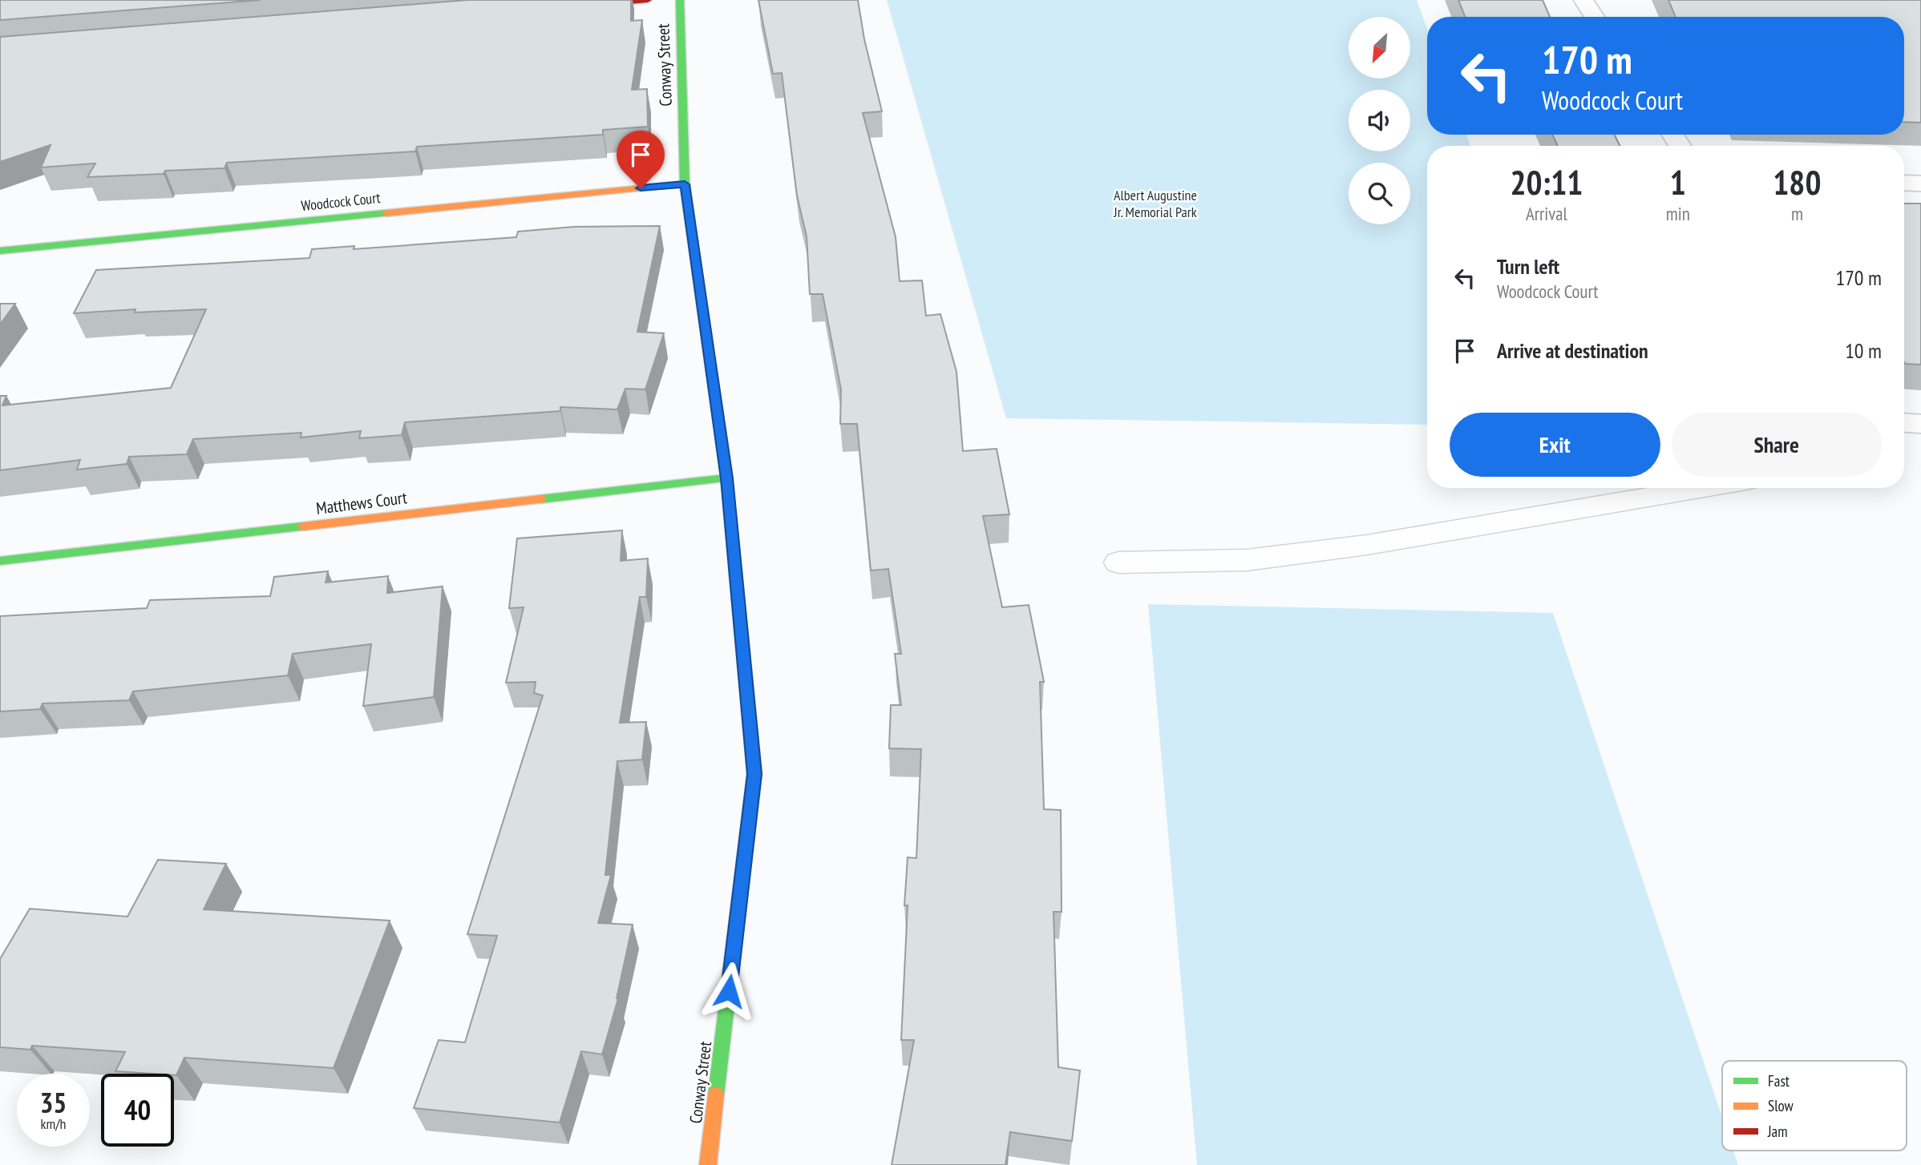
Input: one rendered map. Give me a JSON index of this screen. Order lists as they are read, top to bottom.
{
  "streets": {
    "street": ["Conway Street", "Woodcock Court", "Matthews Court"]
  },
  "crossings": [
    ["Conway Street", "Woodcock Court"],
    ["Conway Street", "Matthews Court"]
  ],
  "parks": ["Albert Augustine Jr. Memorial Park"],
  "legend": ["Fast", "Slow", "Jam"],
  "north": "bottom left",
  "page": {
    "turn": ["170 m", "Woodcock Court"],
    "eta": [
      "20:11",
      "Arrival",
      "1",
      "min",
      "180",
      "m"
    ],
    "list": [
      {
        "name": "Turn left",
        "note": "Woodcock Court",
        "value": "170 m"
      },
      {
        "name": "Arrive at destination",
        "value": "10 m"
      }
    ],
    "buttons": ["Exit", "Share"],
    "speed": "35 km/h",
    "limit": "40"
  }
}
